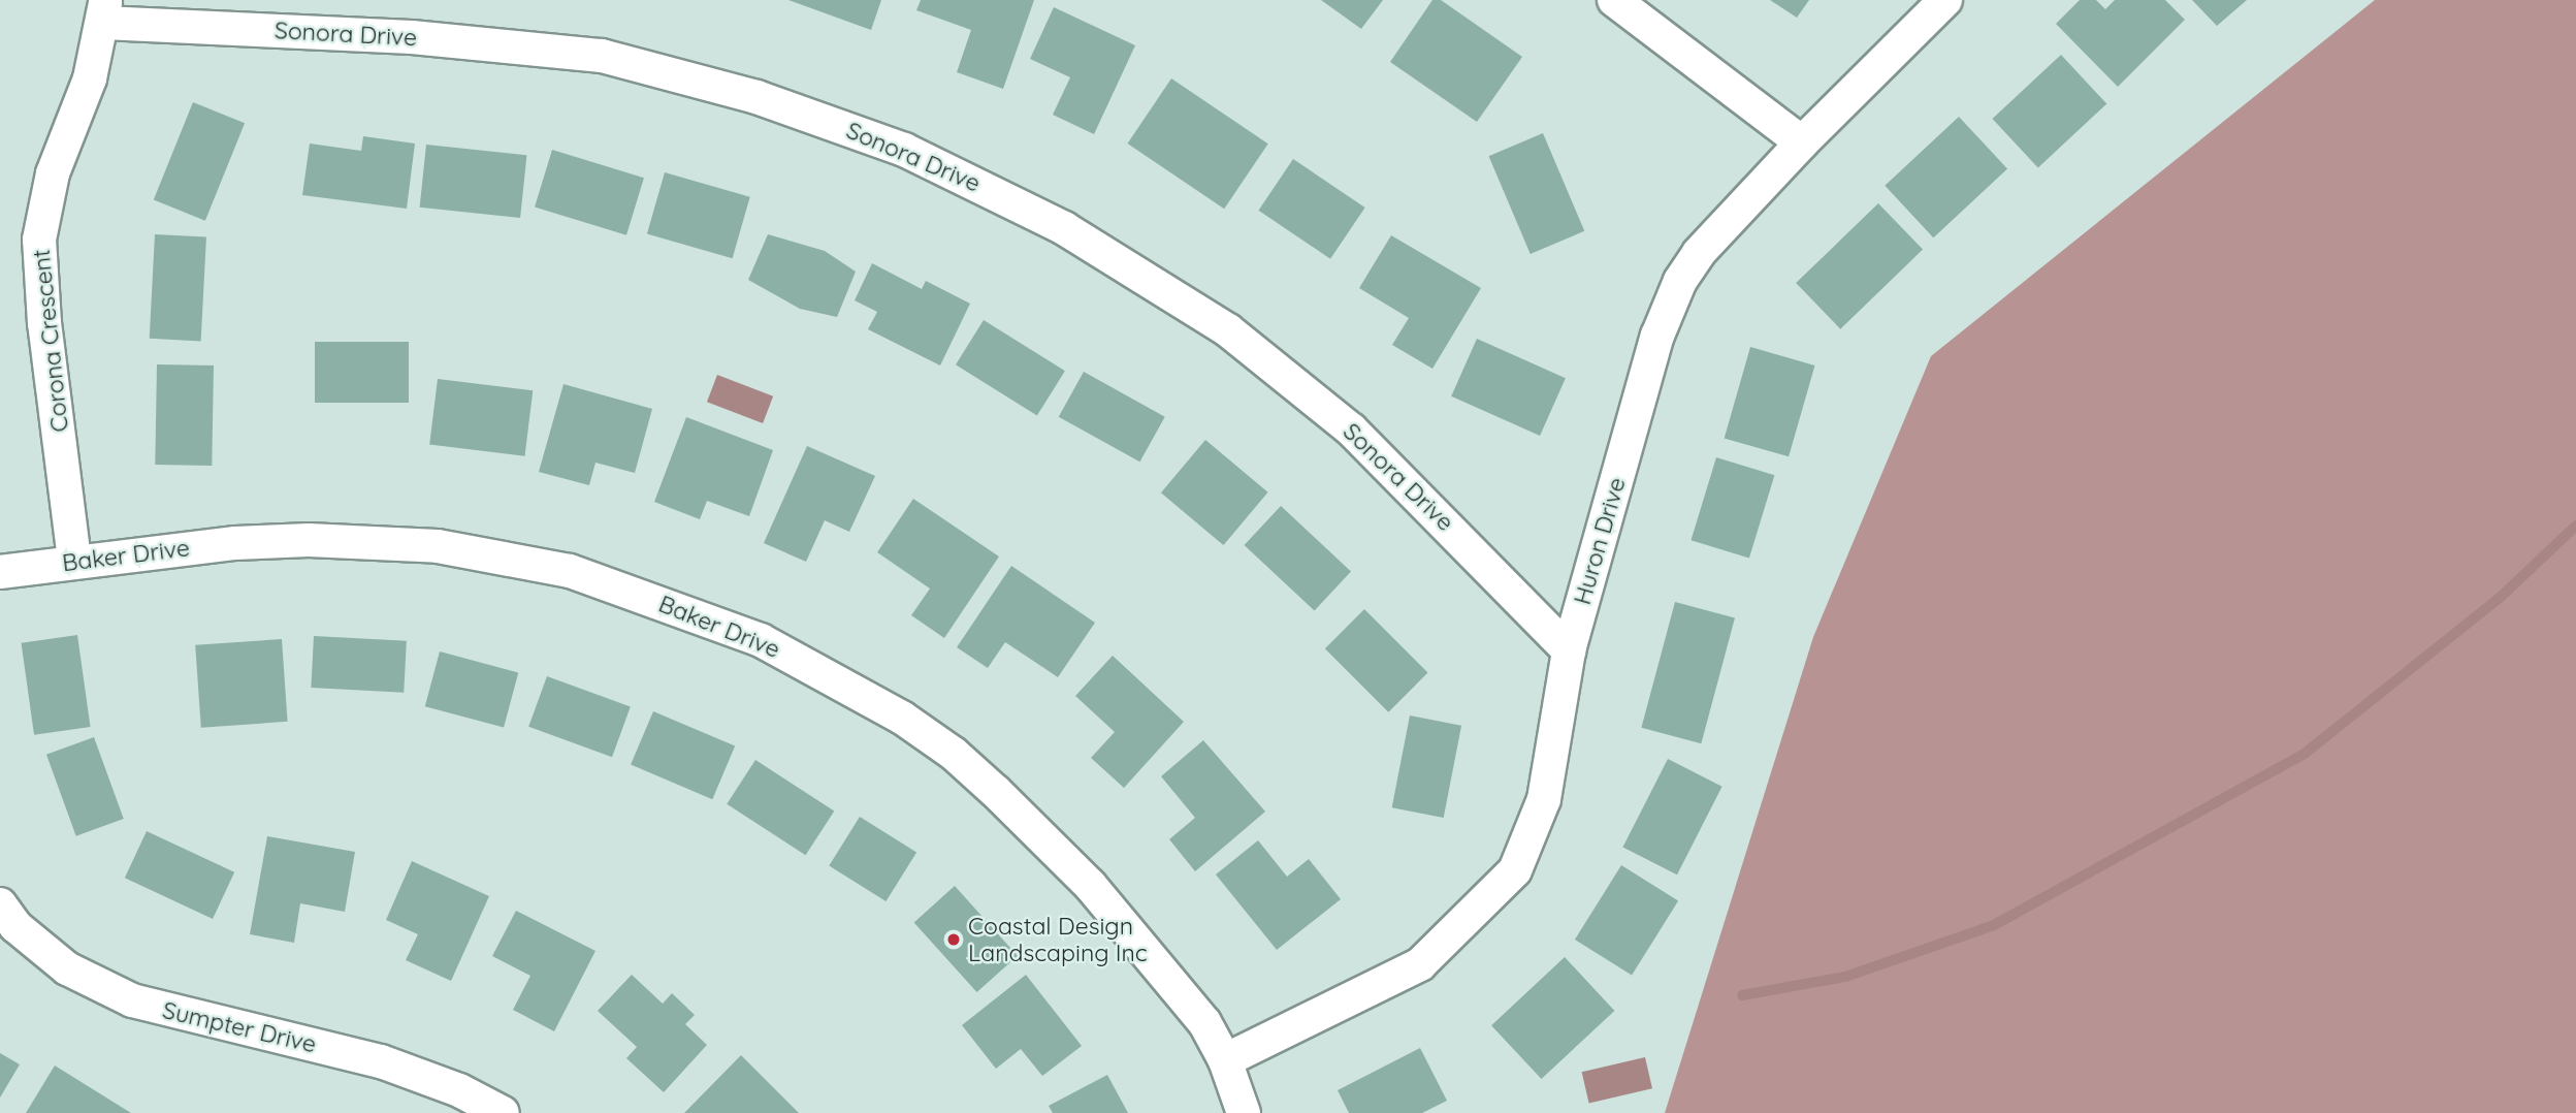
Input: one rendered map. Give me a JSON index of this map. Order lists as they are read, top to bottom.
{
  "streets": {
    "street": [
      "Sonora Drive",
      "Corona Crescent",
      "Huron Drive",
      "Baker Drive",
      "Sumpter Drive"
    ]
  },
  "crossings": [
    ["Sonora Drive", "Corona Crescent"],
    ["Sonora Drive", "Huron Drive"],
    ["Corona Crescent", "Baker Drive"],
    ["Huron Drive", "Baker Drive"]
  ],
  "places": ["Coastal Design Landscaping Inc"]
}
